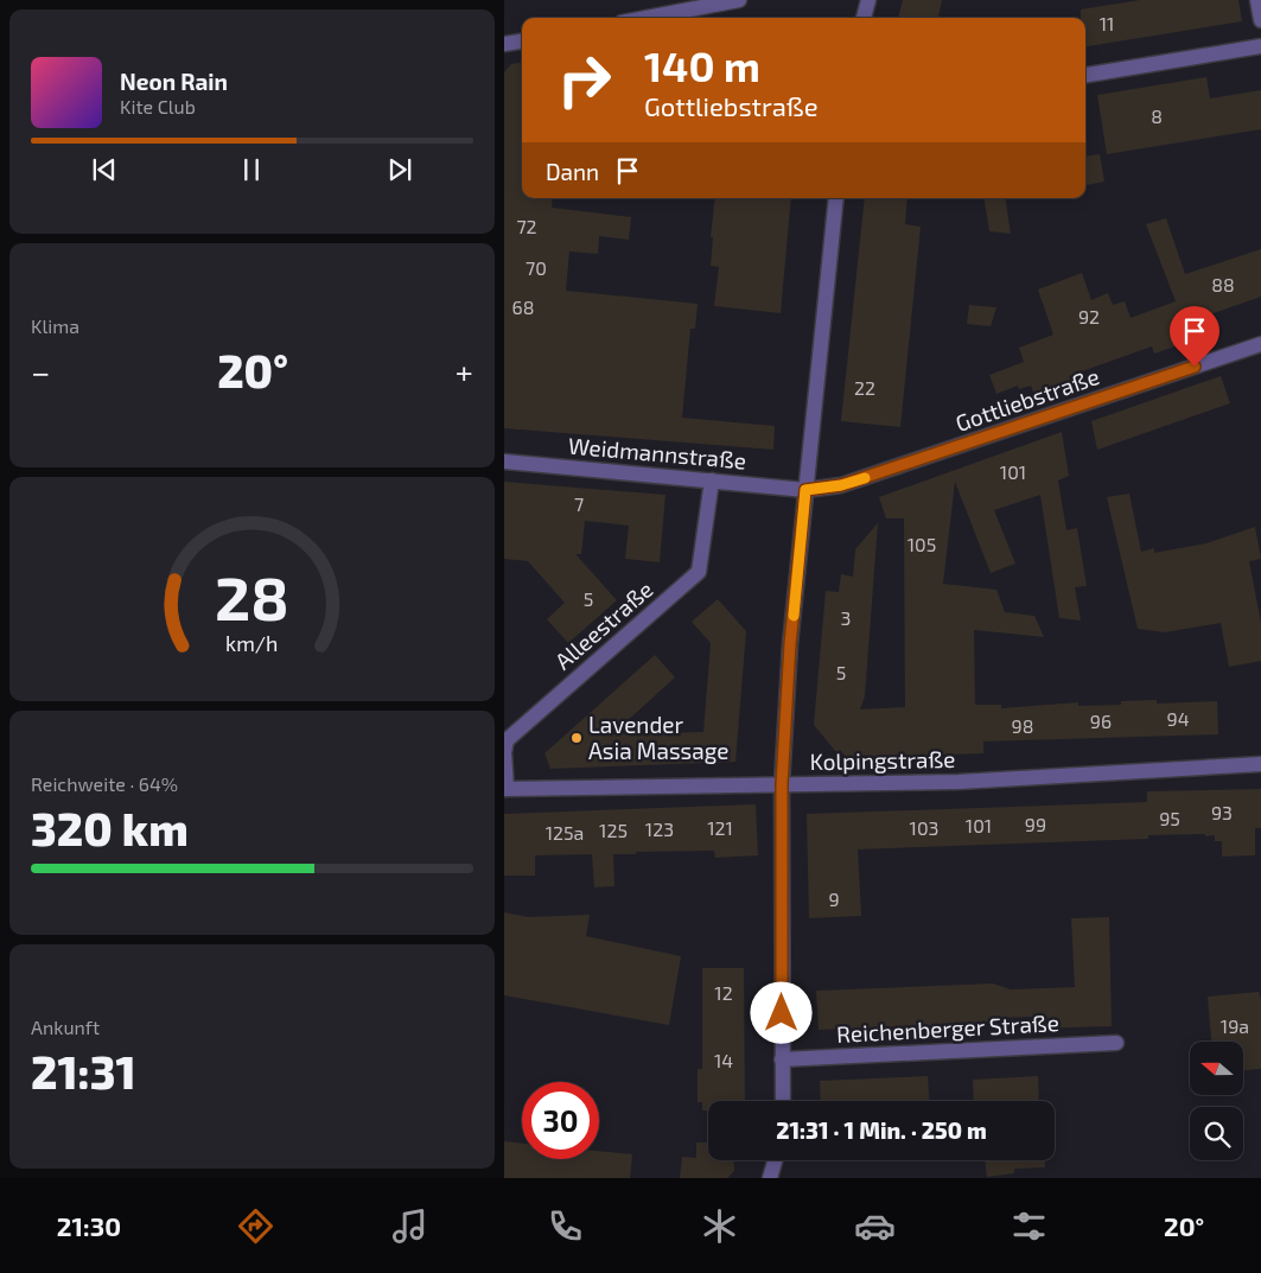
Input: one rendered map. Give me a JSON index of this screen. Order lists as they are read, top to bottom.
{
  "streets": {
    "street": [
      "Gottliebstraße",
      "Weidmannstraße",
      "Alleestraße",
      "Kolpingstraße",
      "Reichenberger Straße"
    ]
  },
  "crossings": [
    ["Gottliebstraße", "Weidmannstraße"],
    ["Weidmannstraße", "Alleestraße"],
    ["Alleestraße", "Kolpingstraße"]
  ],
  "places": ["Lavender Asia Massage"],
  "house_numbers": [
    "11",
    "8",
    "72",
    "70",
    "88",
    "68",
    "92",
    "22",
    "101",
    "7",
    "105",
    "5",
    "3",
    "5",
    "94",
    "96",
    "98",
    "93",
    "95",
    "99",
    "101",
    "121",
    "103",
    "123",
    "125",
    "125a",
    "9",
    "12",
    "19a",
    "14"
  ],
  "north": "left",
  "page": {
    "turn": ["140 m", "Gottliebstraße"],
    "song": ["Neon Rain", "Kite Club"],
    "then": "Dann",
    "tile": [
      "Klima",
      ["Reichweite · 64%", "320 km"],
      ["Ankunft", "21:31"]
    ],
    "heat": ["−", "20°", "+"],
    "limit": "30",
    "trip": "21:31 · 1 Min. · 250 m",
    "tabs": ["21:30", "20°"],
    "gauge": ["28", "km/h"]
  }
}
